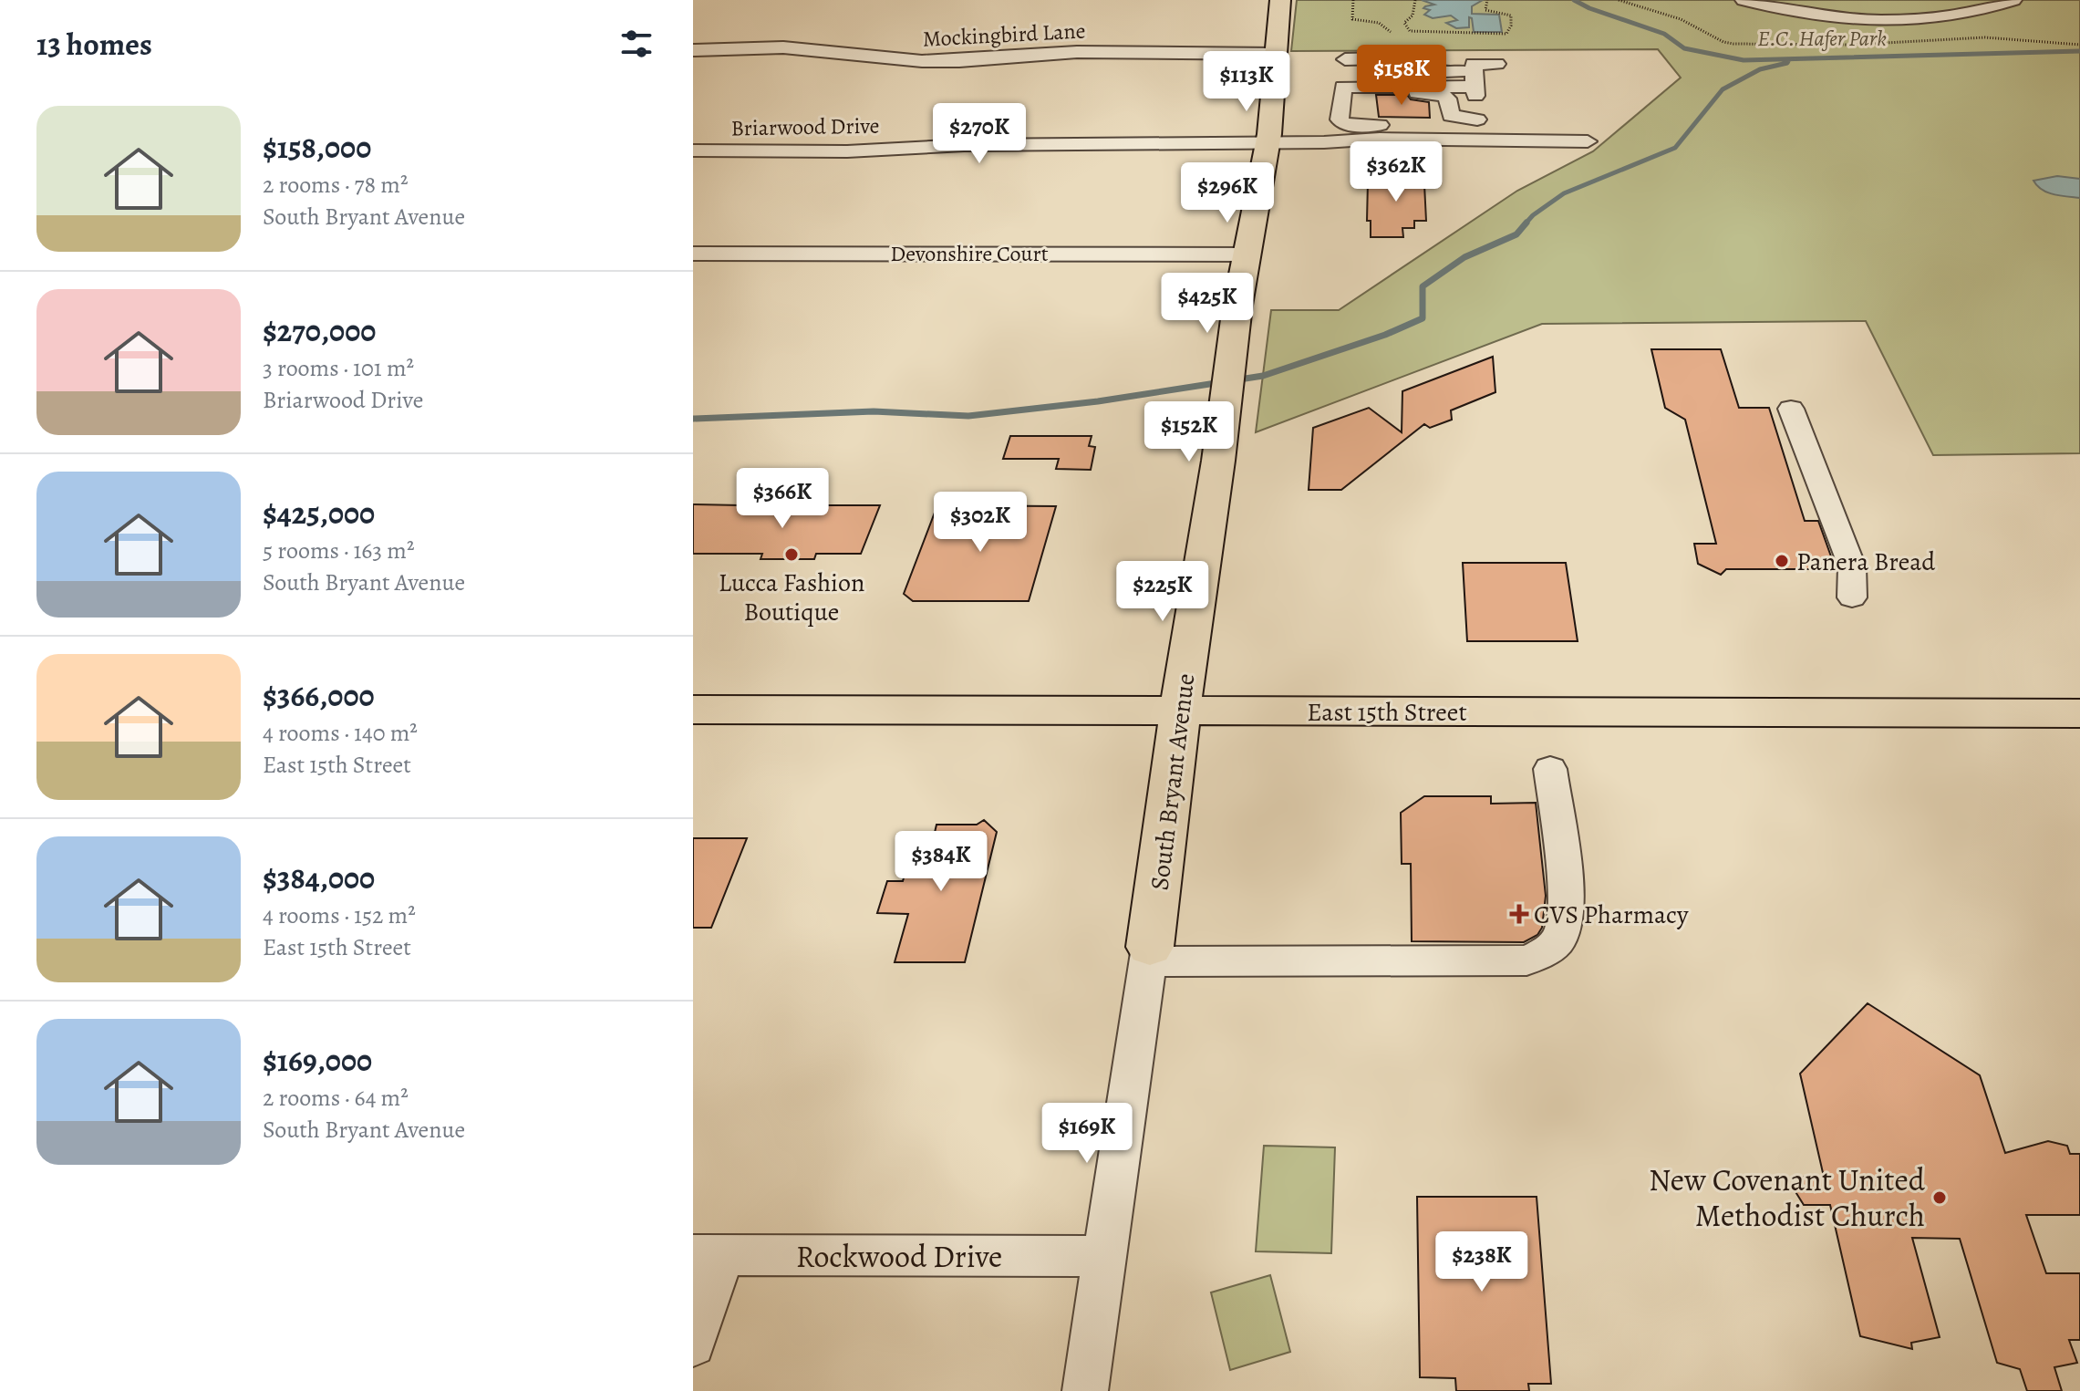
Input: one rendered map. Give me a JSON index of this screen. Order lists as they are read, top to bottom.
{
  "streets": {
    "main road": ["East 15th Street", "South Bryant Avenue"],
    "street": [
      "Mockingbird Lane",
      "Briarwood Drive",
      "Devonshire Court",
      "Rockwood Drive"
    ]
  },
  "crossings": [
    ["Mockingbird Lane", "South Bryant Avenue"],
    ["Briarwood Drive", "South Bryant Avenue"],
    ["Devonshire Court", "South Bryant Avenue"],
    ["East 15th Street", "South Bryant Avenue"],
    ["South Bryant Avenue", "Rockwood Drive"]
  ],
  "parks": ["E.C. Hafer Park"],
  "places": {
    "other": ["Lucca Fashion Boutique", "Panera Bread", "New Covenant United Methodist Church"],
    "health": ["CVS Pharmacy"]
  },
  "page": {
    "heading": "13 homes",
    "price": [
      "$158K",
      "$113K",
      "$270K",
      "$362K",
      "$296K",
      "$425K",
      "$152K",
      "$366K",
      "$302K",
      "$225K",
      "$384K",
      "$169K",
      "$238K"
    ],
    "list": [
      {
        "name": "$158,000",
        "note": "2 rooms · 78 m² · South Bryant Avenue"
      },
      {
        "name": "$270,000",
        "note": "3 rooms · 101 m² · Briarwood Drive"
      },
      {
        "name": "$425,000",
        "note": "5 rooms · 163 m² · South Bryant Avenue"
      },
      {
        "name": "$366,000",
        "note": "4 rooms · 140 m² · East 15th Street"
      },
      {
        "name": "$384,000",
        "note": "4 rooms · 152 m² · East 15th Street"
      },
      {
        "name": "$169,000",
        "note": "2 rooms · 64 m² · South Bryant Avenue"
      }
    ]
  }
}
